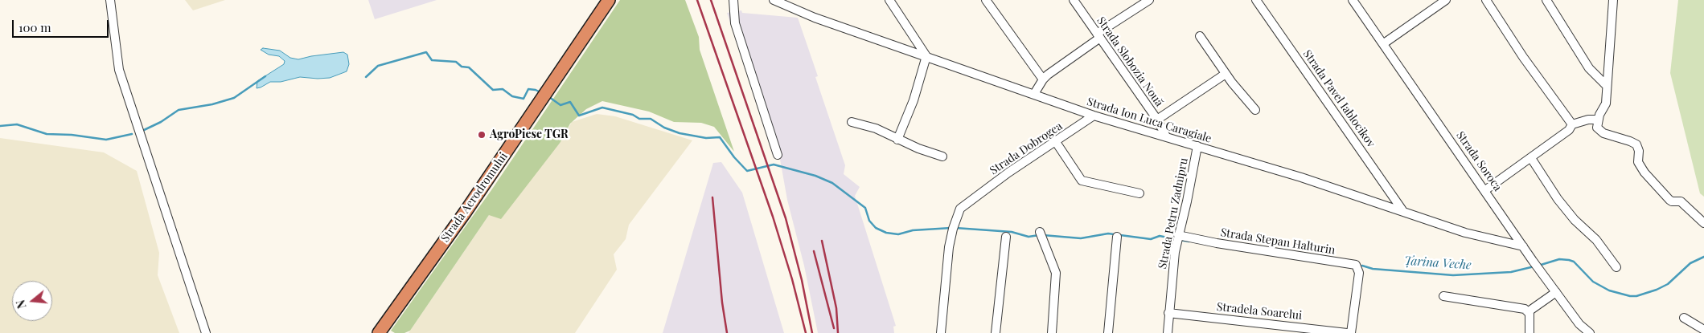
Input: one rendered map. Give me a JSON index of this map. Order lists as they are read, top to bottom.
{
  "streets": {
    "highway": ["Strada Aerodromului"],
    "street": [
      "Strada Slobozia Nouă",
      "Strada Pavel Iablocikov",
      "Strada Ion Luca Caragiale",
      "Strada Dobrogea",
      "Strada Soroca",
      "Strada Petru Zadnipru",
      "Strada Stepan Halturin",
      "Stradela Soarelui"
    ]
  },
  "crossings": [
    ["Strada Slobozia Nouă", "Strada Ion Luca Caragiale"],
    ["Strada Pavel Iablocikov", "Strada Ion Luca Caragiale"],
    ["Strada Ion Luca Caragiale", "Strada Dobrogea"],
    ["Strada Ion Luca Caragiale", "Strada Soroca"],
    ["Strada Ion Luca Caragiale", "Strada Petru Zadnipru"],
    ["Strada Petru Zadnipru", "Strada Stepan Halturin"],
    ["Strada Petru Zadnipru", "Stradela Soarelui"]
  ],
  "water": ["Țarina Veche"],
  "places": ["AgroPiese TGR"],
  "scale_bar": "100 m",
  "north": "left"
}
